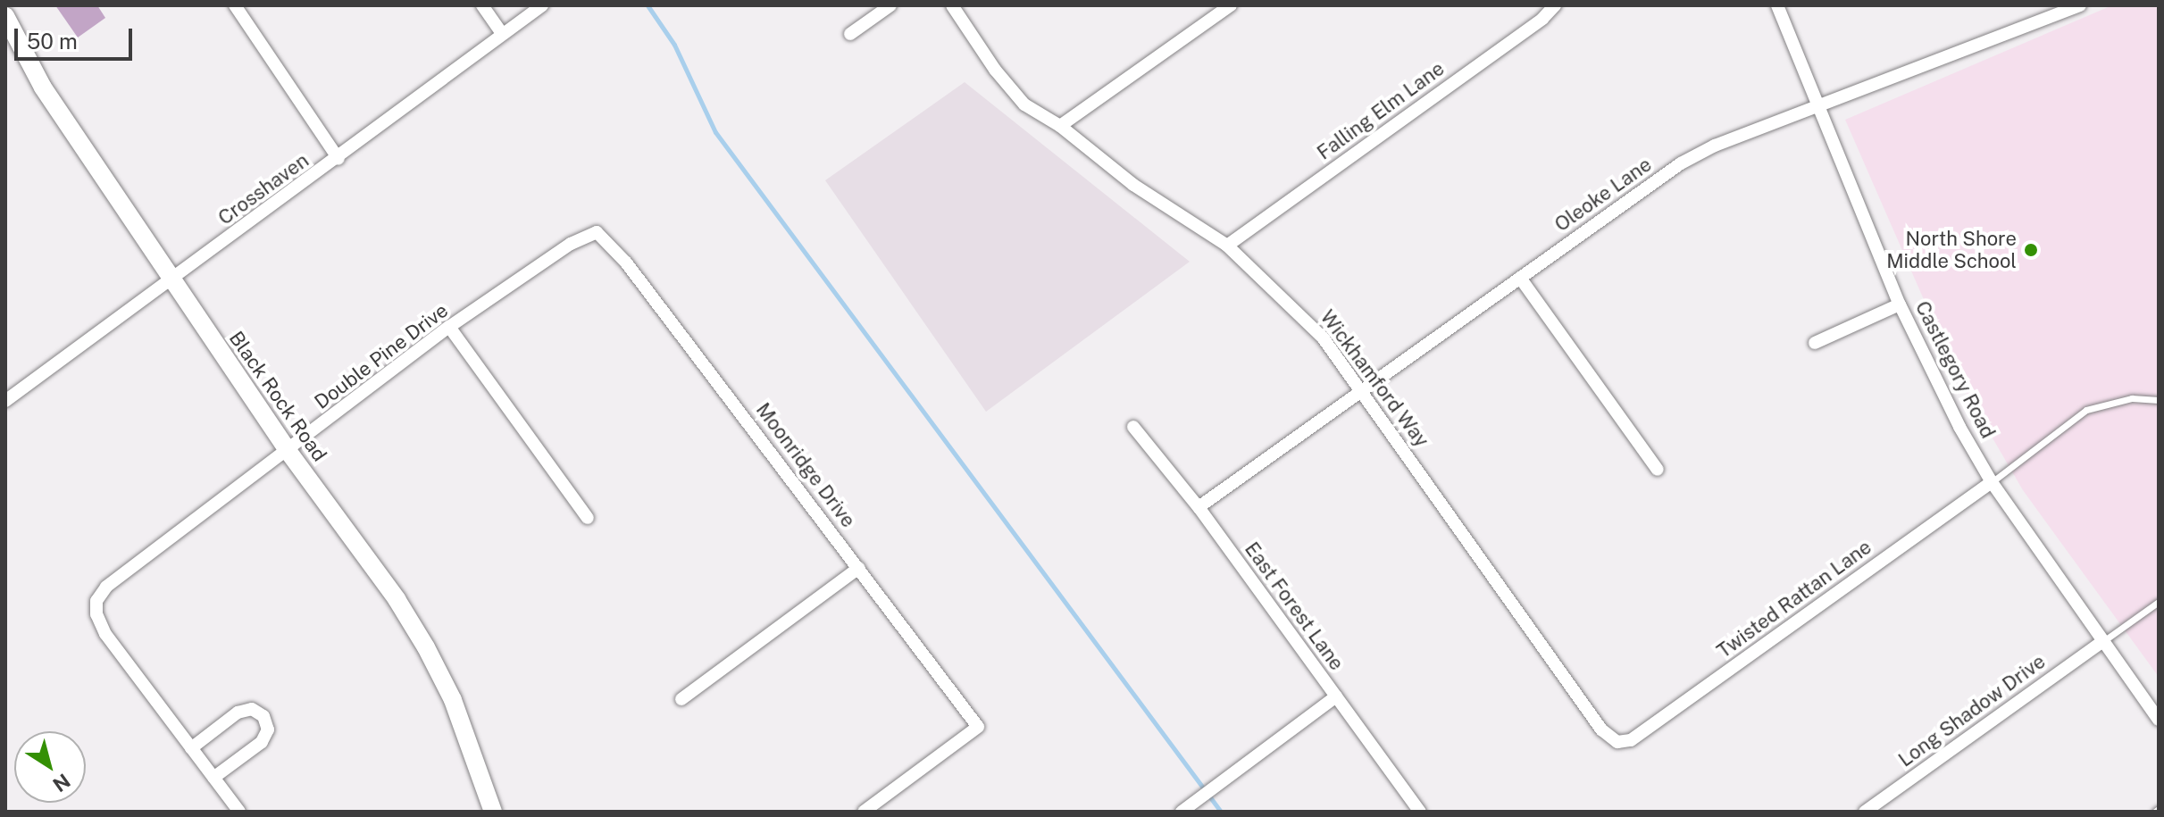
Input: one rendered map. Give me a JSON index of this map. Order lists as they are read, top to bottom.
{
  "streets": {
    "street": [
      "Falling Elm Lane",
      "Crosshaven",
      "Oleoke Lane",
      "Double Pine Drive",
      "Castlegory Road",
      "Wickhamford Way",
      "Black Rock Road",
      "Moonridge Drive",
      "Twisted Rattan Lane",
      "East Forest Lane",
      "Long Shadow Drive"
    ]
  },
  "crossings": [
    ["Falling Elm Lane", "Wickhamford Way"],
    ["Crosshaven", "Black Rock Road"],
    ["Oleoke Lane", "Castlegory Road"],
    ["Oleoke Lane", "Wickhamford Way"],
    ["Oleoke Lane", "East Forest Lane"],
    ["Double Pine Drive", "Black Rock Road"],
    ["Double Pine Drive", "Moonridge Drive"],
    ["Castlegory Road", "Twisted Rattan Lane"],
    ["Castlegory Road", "Long Shadow Drive"],
    ["Wickhamford Way", "Twisted Rattan Lane"]
  ],
  "places": ["North Shore Middle School"],
  "scale_bar": "50 m",
  "north": "bottom right"
}
